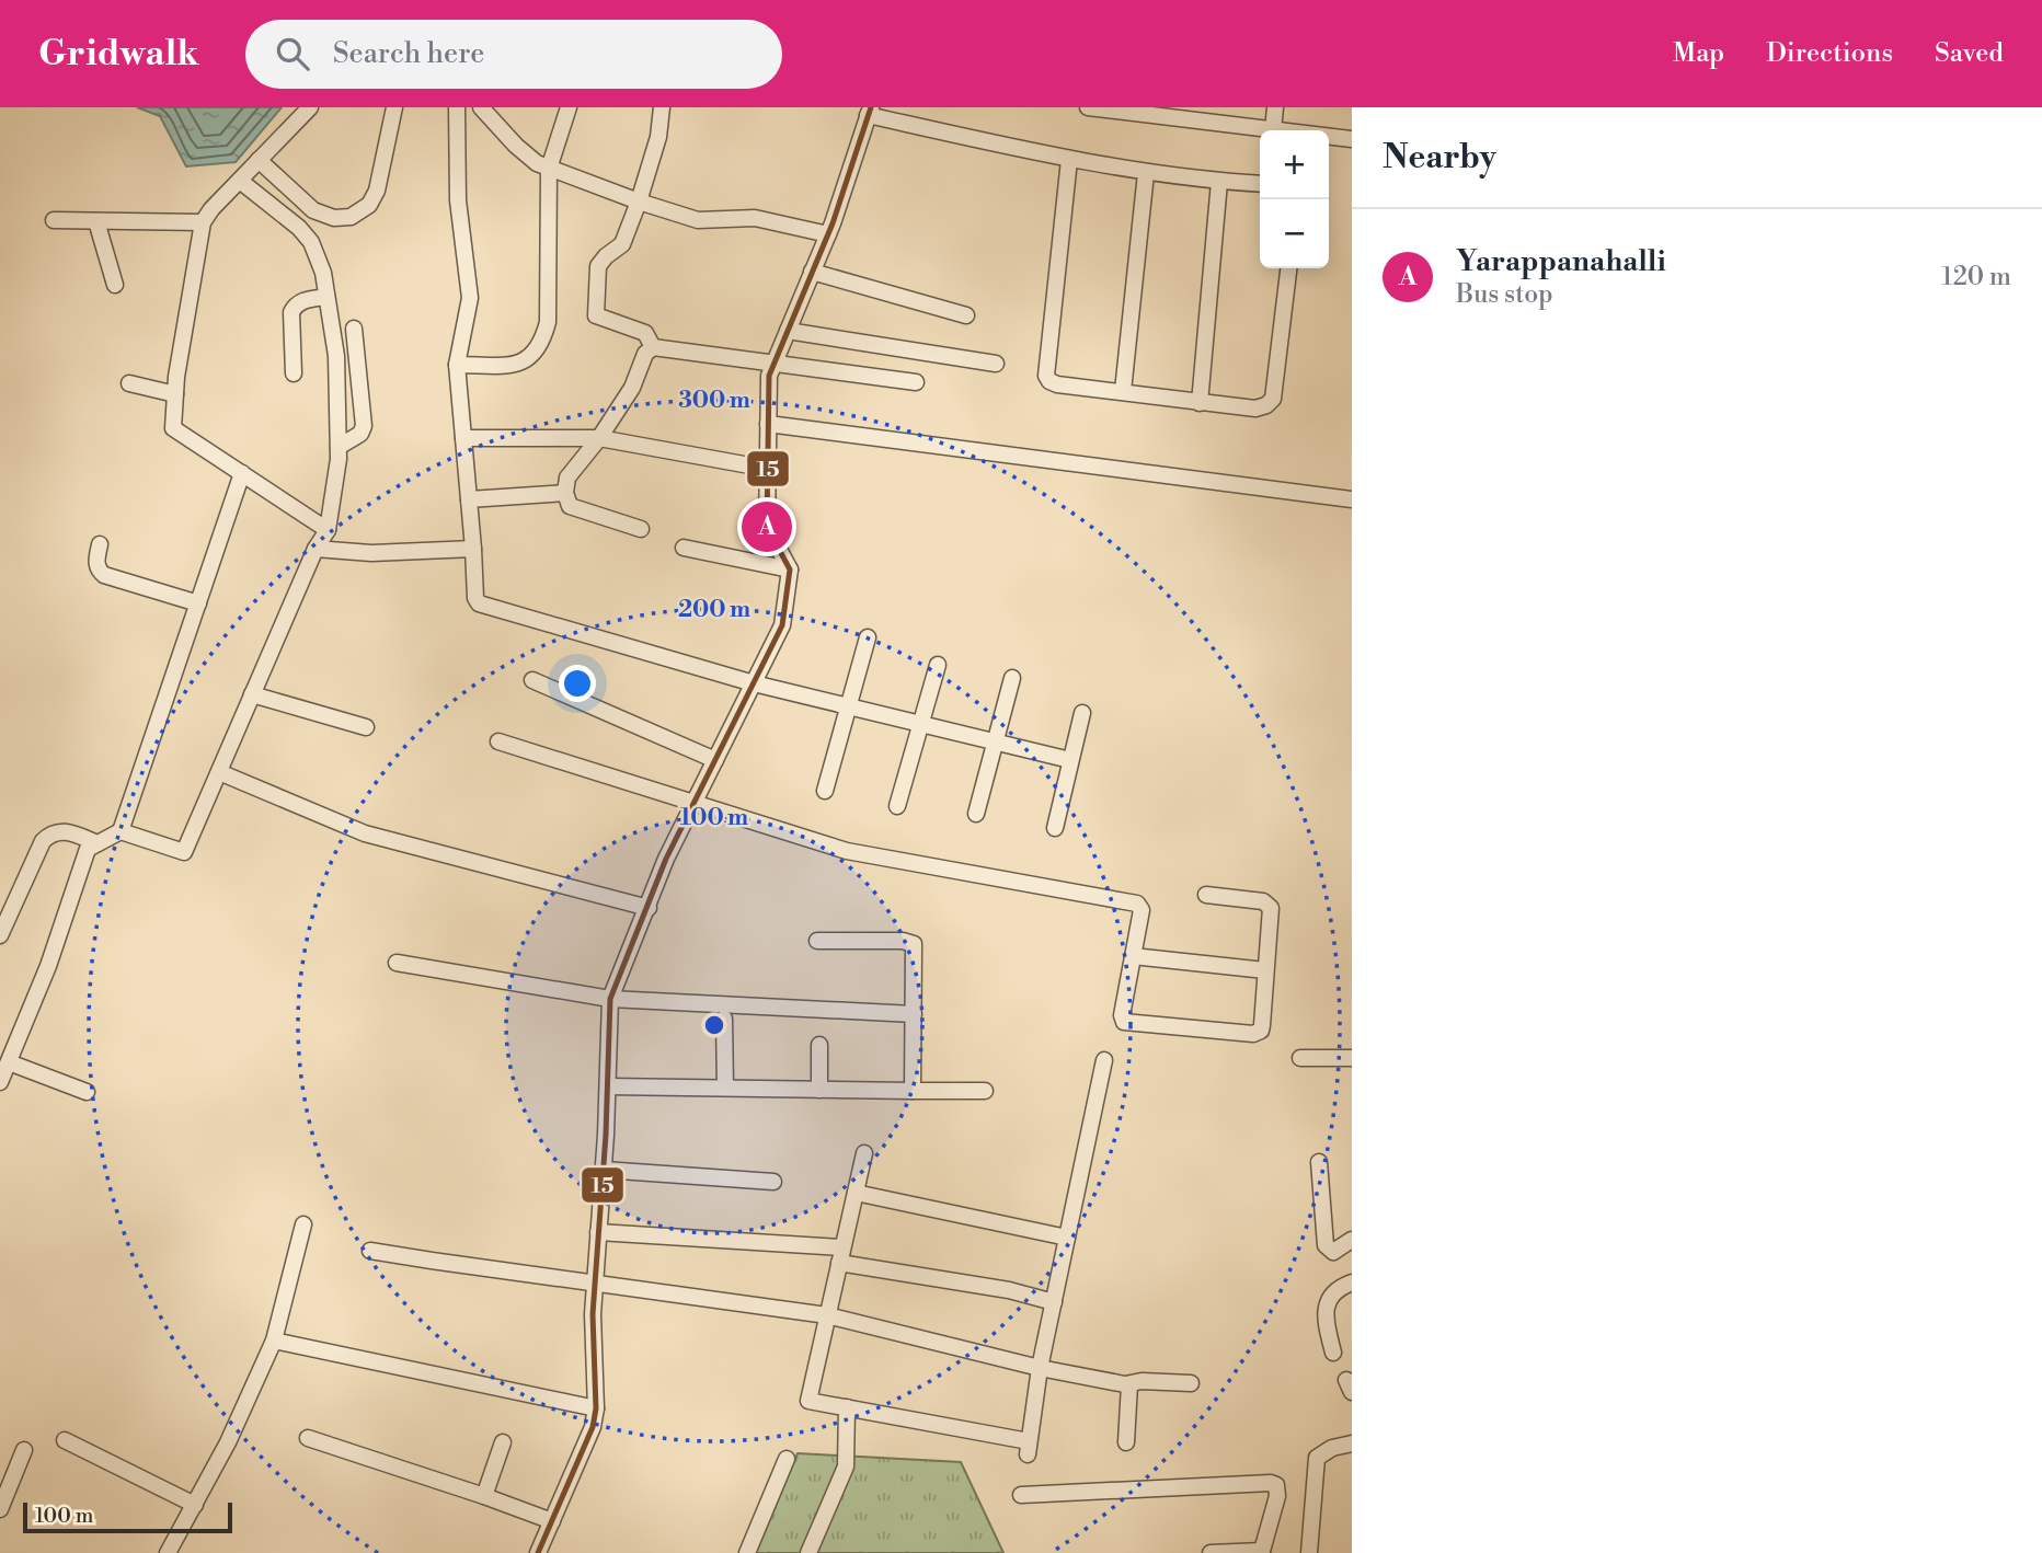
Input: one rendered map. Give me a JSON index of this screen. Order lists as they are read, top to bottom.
{
  "lines": ["transit line 15"],
  "scale_bar": "100 m",
  "page": {
    "header": "Gridwalk",
    "search": "Search here",
    "nav": ["Map", "Directions", "Saved"],
    "heading": "Nearby",
    "map_buttons": ["+", "−"],
    "list": [
      {
        "mark": "A",
        "name": "Yarappanahalli",
        "note": "Bus stop",
        "value": "120 m"
      }
    ],
    "pins": "A",
    "scale": "100 m"
  },
  "rings": ["300 m", "200 m", "100 m"]
}
